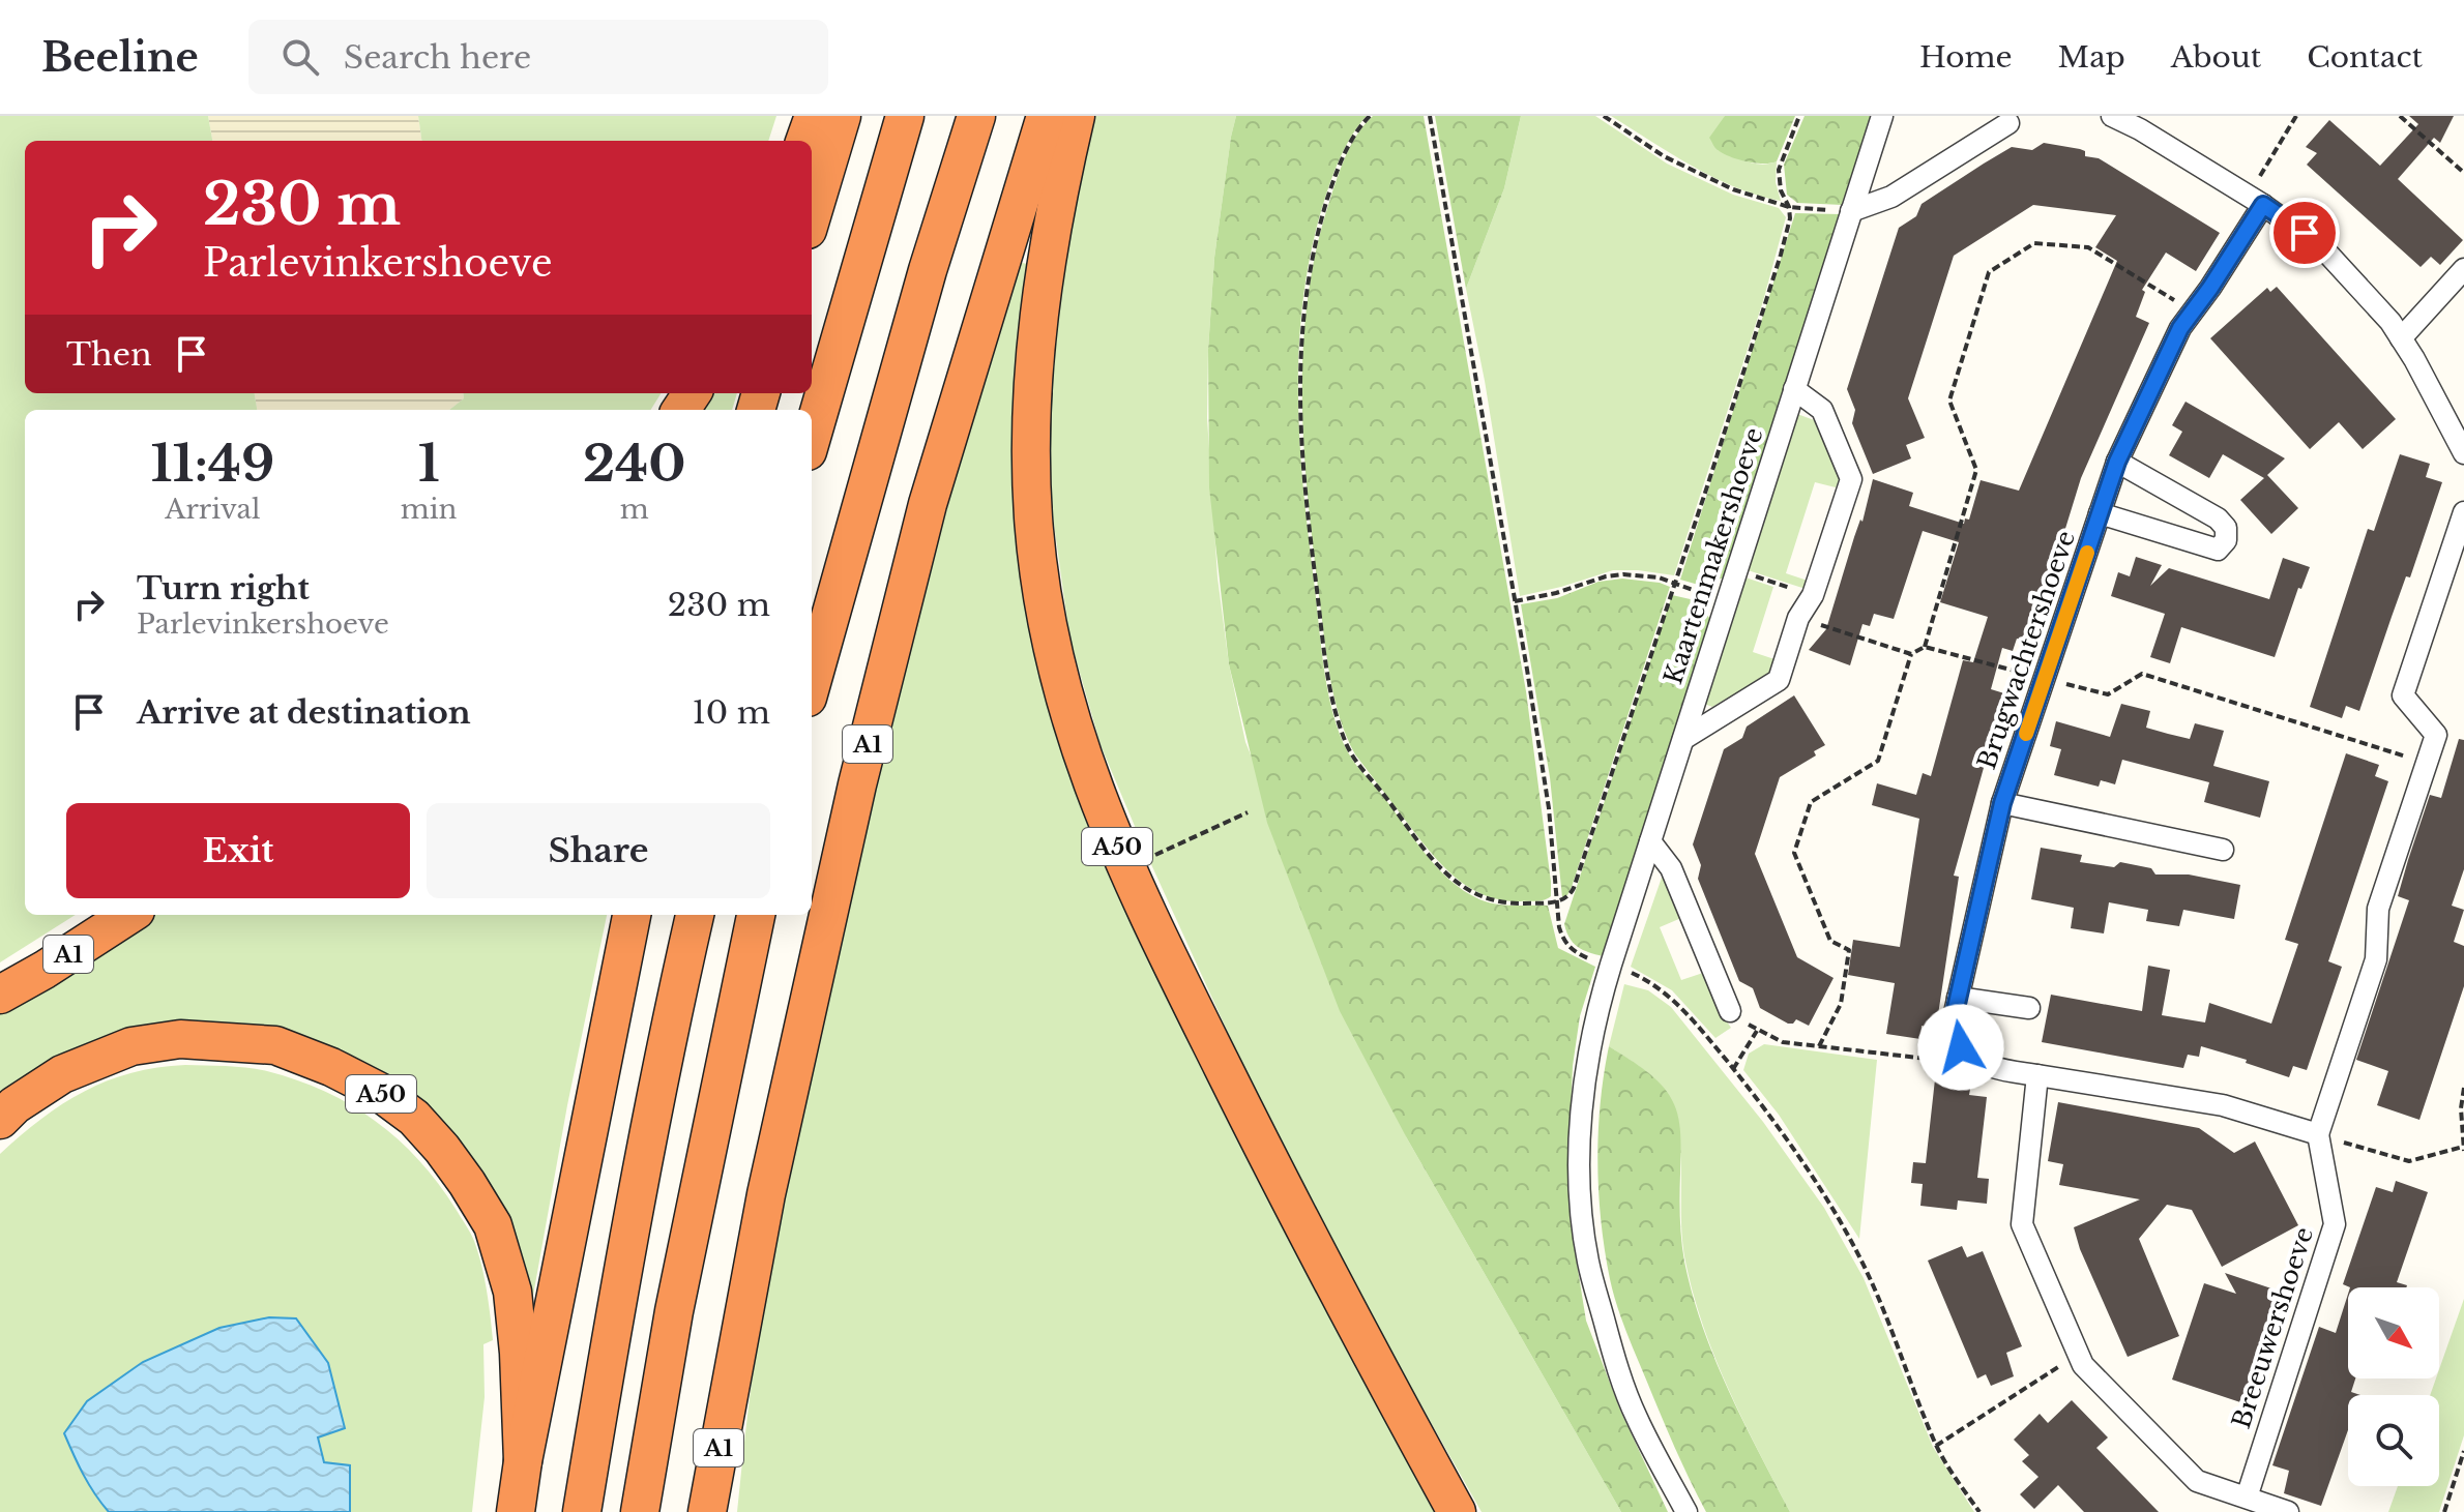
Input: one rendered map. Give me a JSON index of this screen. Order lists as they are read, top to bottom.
{
  "streets": {
    "highway": ["A1", "A50"],
    "street": ["Kaartenmakershoeve", "Brugwachtershoeve", "Breeuwershoeve"]
  },
  "north": "bottom right",
  "page": {
    "header": "Beeline",
    "search": "Search here",
    "nav": [
      "Home",
      "Map",
      "About",
      "Contact"
    ],
    "turn": ["230 m", "Parlevinkershoeve"],
    "then": "Then",
    "eta": [
      "11:49",
      "Arrival",
      "1",
      "min",
      "240",
      "m"
    ],
    "list": [
      {
        "name": "Turn right",
        "note": "Parlevinkershoeve",
        "value": "230 m"
      },
      {
        "name": "Arrive at destination",
        "value": "10 m"
      }
    ],
    "buttons": ["Exit", "Share"]
  }
}
